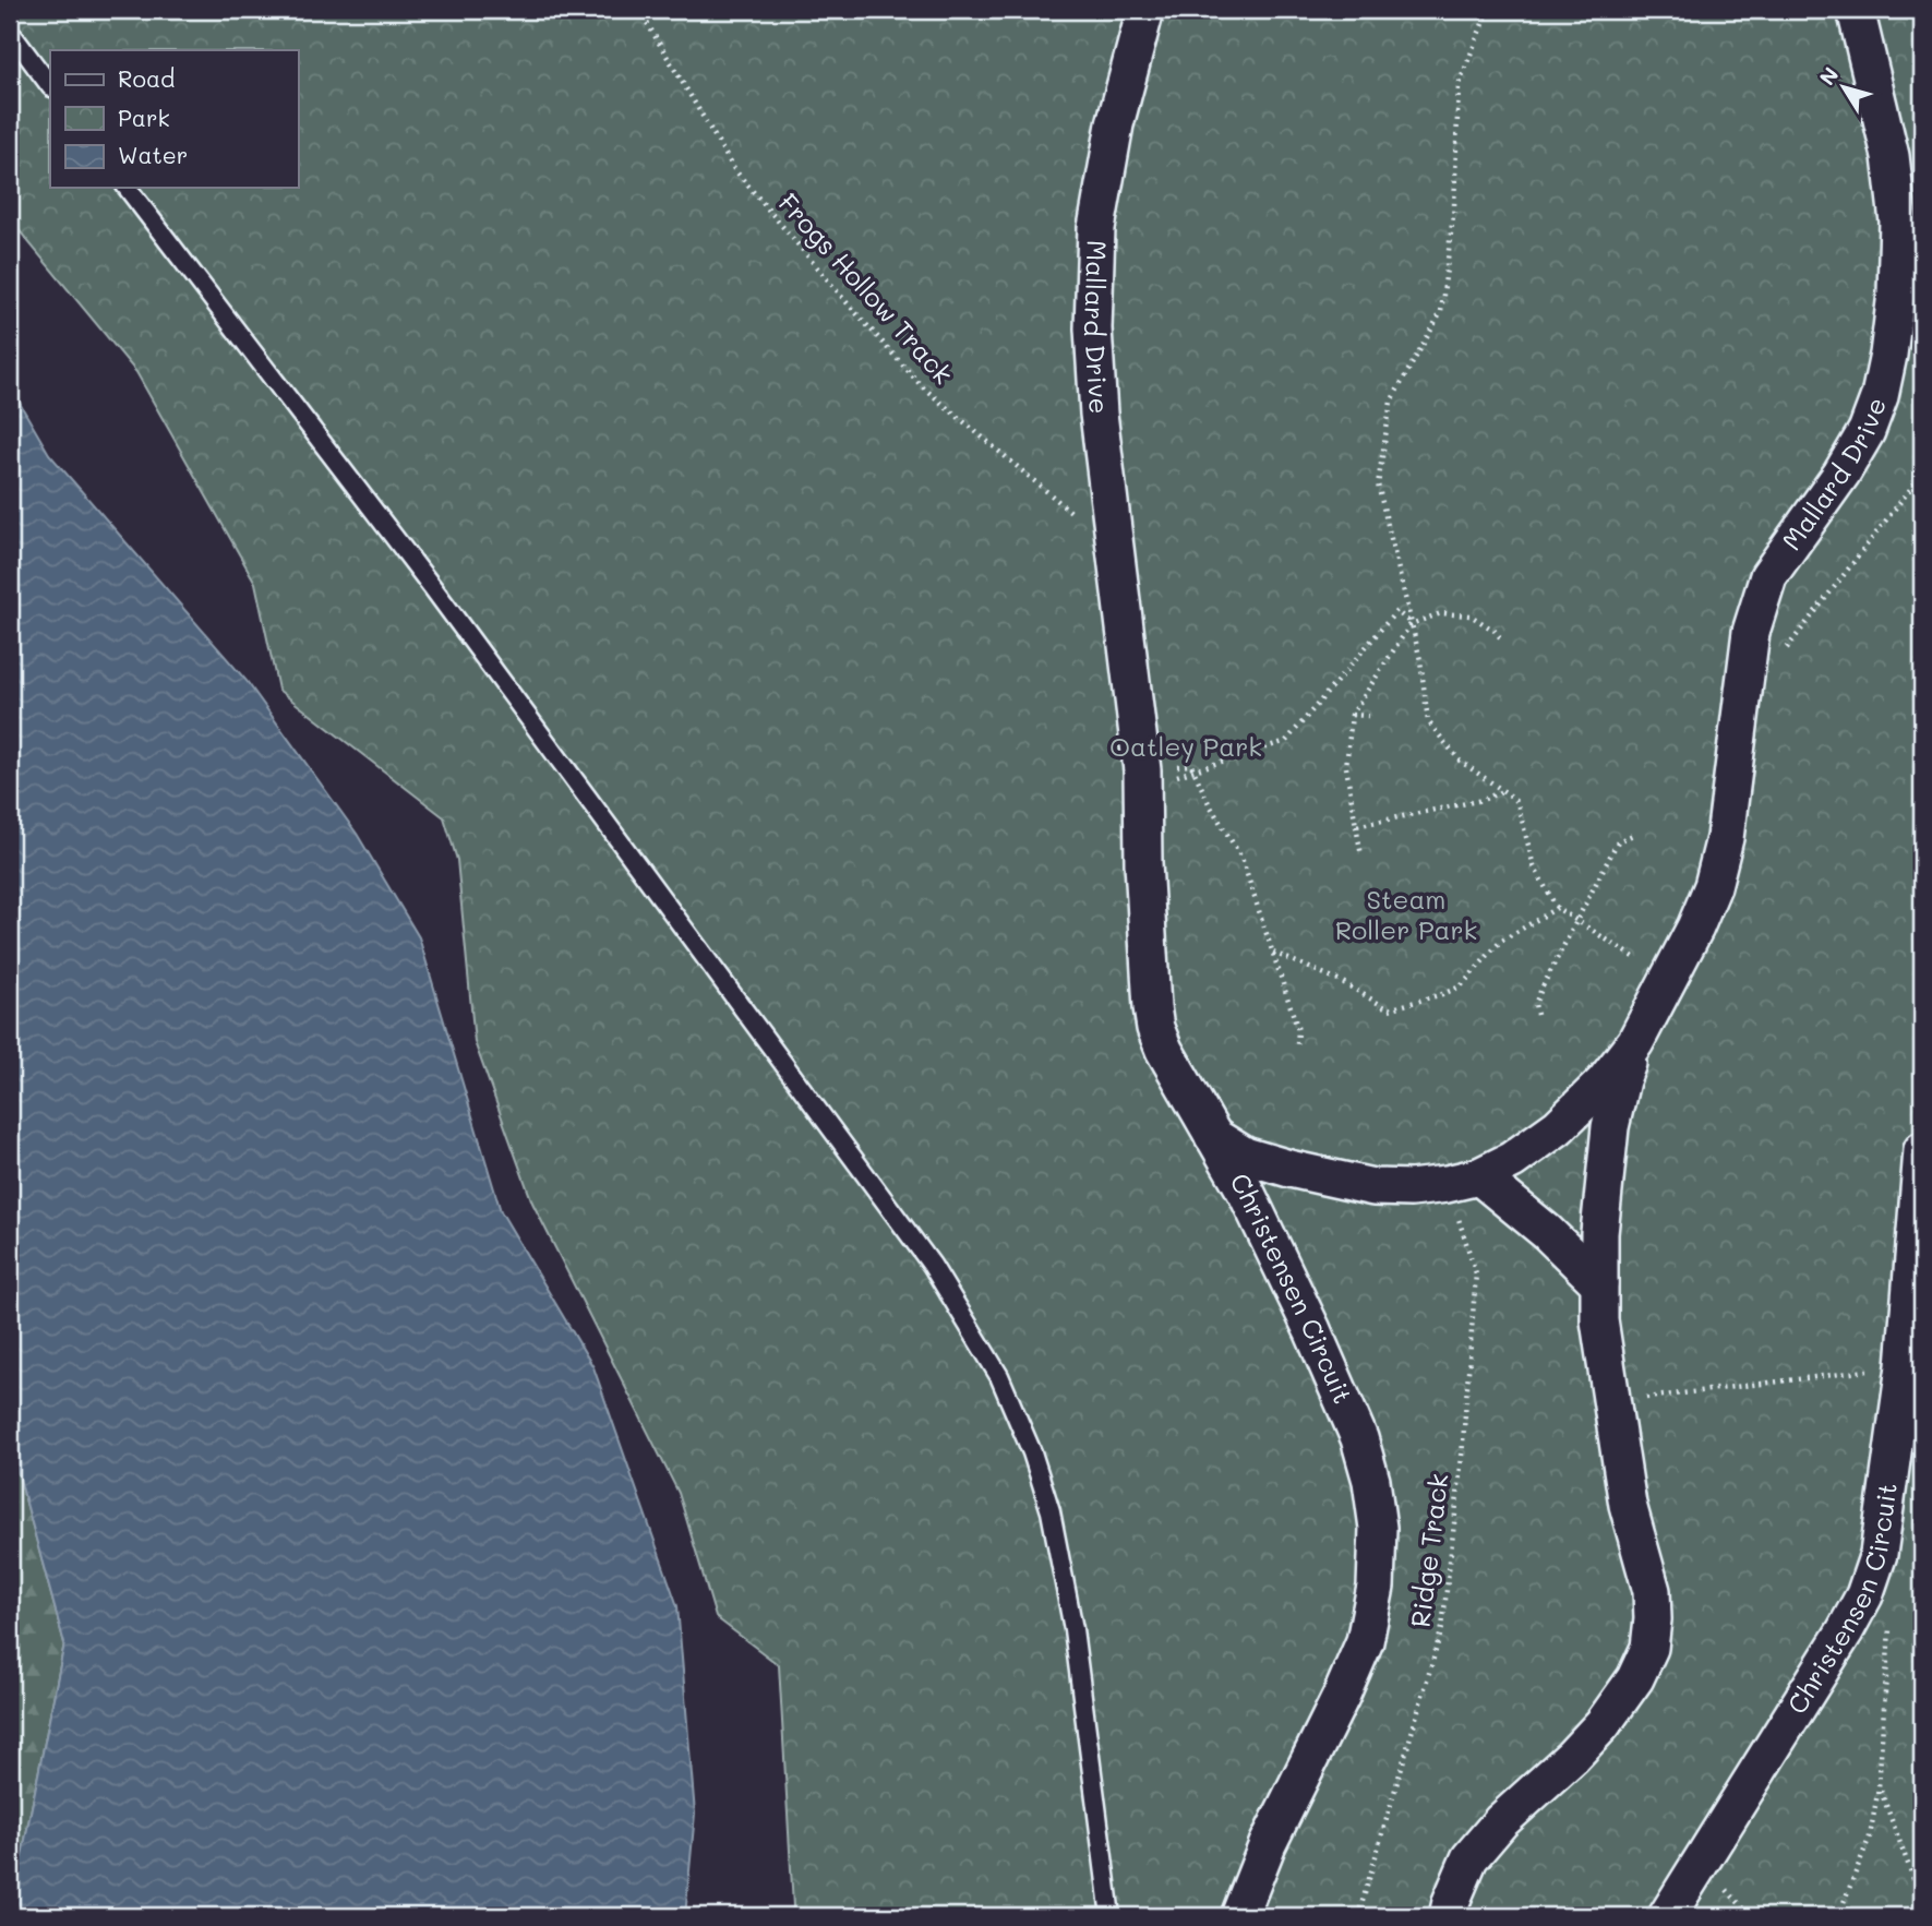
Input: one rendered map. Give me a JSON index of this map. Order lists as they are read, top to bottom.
{
  "streets": {
    "street": ["Mallard Drive", "Christensen Circuit"],
    "path": ["Frogs Hollow Track", "Ridge Track"]
  },
  "crossings": [
    ["Frogs Hollow Track", "Mallard Drive"],
    ["Mallard Drive", "Christensen Circuit"]
  ],
  "parks": ["Oatley Park", "Steam Roller Park"],
  "legend": ["Road", "Park", "Water"],
  "north": "top left"
}
